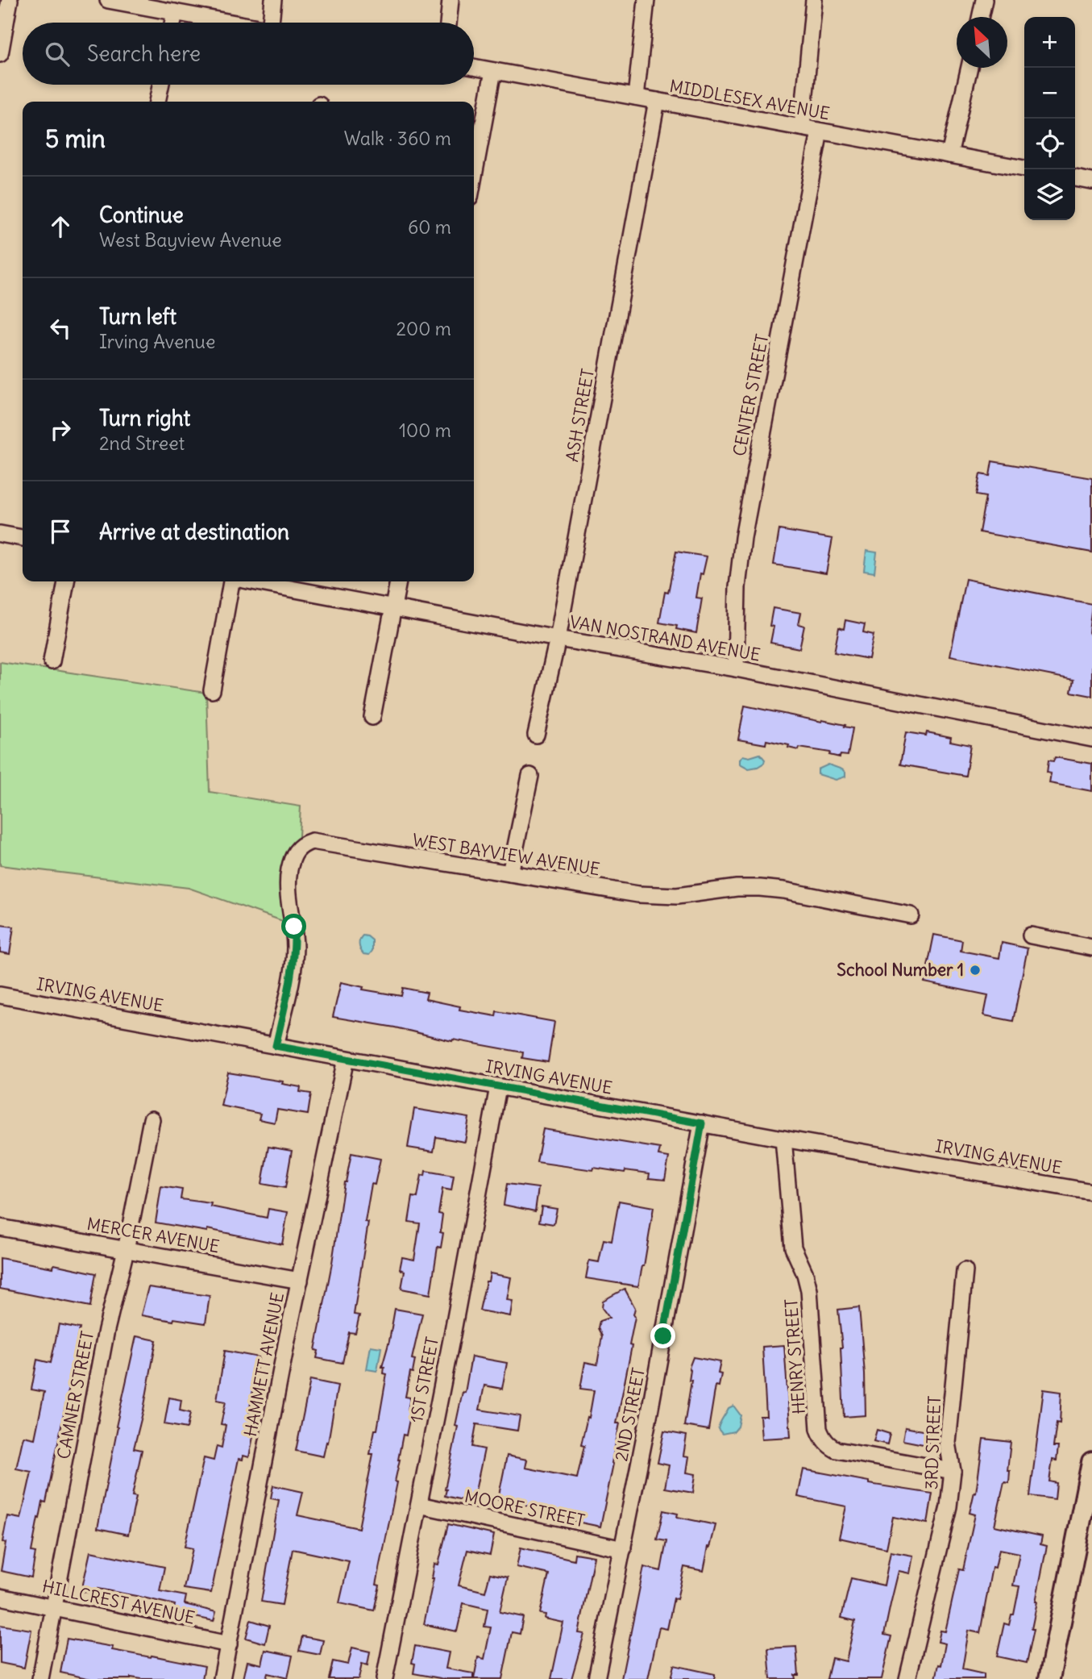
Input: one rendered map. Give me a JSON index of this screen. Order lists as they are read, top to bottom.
{
  "streets": {
    "street": [
      "MIDDLESEX AVENUE",
      "CENTER STREET",
      "ASH STREET",
      "VAN NOSTRAND AVENUE",
      "WEST BAYVIEW AVENUE",
      "IRVING AVENUE",
      "MERCER AVENUE",
      "HENRY STREET",
      "HAMMETT AVENUE",
      "1ST STREET",
      "CAMNER STREET",
      "2ND STREET",
      "3RD STREET",
      "MOORE STREET",
      "HILLCREST AVENUE"
    ]
  },
  "crossings": [
    ["MIDDLESEX AVENUE", "CENTER STREET"],
    ["MIDDLESEX AVENUE", "ASH STREET"],
    ["CENTER STREET", "VAN NOSTRAND AVENUE"],
    ["ASH STREET", "VAN NOSTRAND AVENUE"],
    ["WEST BAYVIEW AVENUE", "IRVING AVENUE"],
    ["IRVING AVENUE", "HENRY STREET"],
    ["IRVING AVENUE", "HAMMETT AVENUE"],
    ["IRVING AVENUE", "1ST STREET"],
    ["IRVING AVENUE", "2ND STREET"],
    ["MERCER AVENUE", "HAMMETT AVENUE"],
    ["MERCER AVENUE", "CAMNER STREET"],
    ["HENRY STREET", "3RD STREET"],
    ["HAMMETT AVENUE", "HILLCREST AVENUE"],
    ["1ST STREET", "MOORE STREET"],
    ["CAMNER STREET", "HILLCREST AVENUE"],
    ["2ND STREET", "MOORE STREET"]
  ],
  "places": ["School Number 1"],
  "north": "top left",
  "page": {
    "map_buttons": ["+", "−"],
    "search": "Search here",
    "heading": ["5 min", "Walk · 360 m"],
    "list": [
      ["Continue", "West Bayview Avenue", "60 m"],
      ["Turn left", "Irving Avenue", "200 m"],
      ["Turn right", "2nd Street", "100 m"],
      "Arrive at destination"
    ]
  }
}
